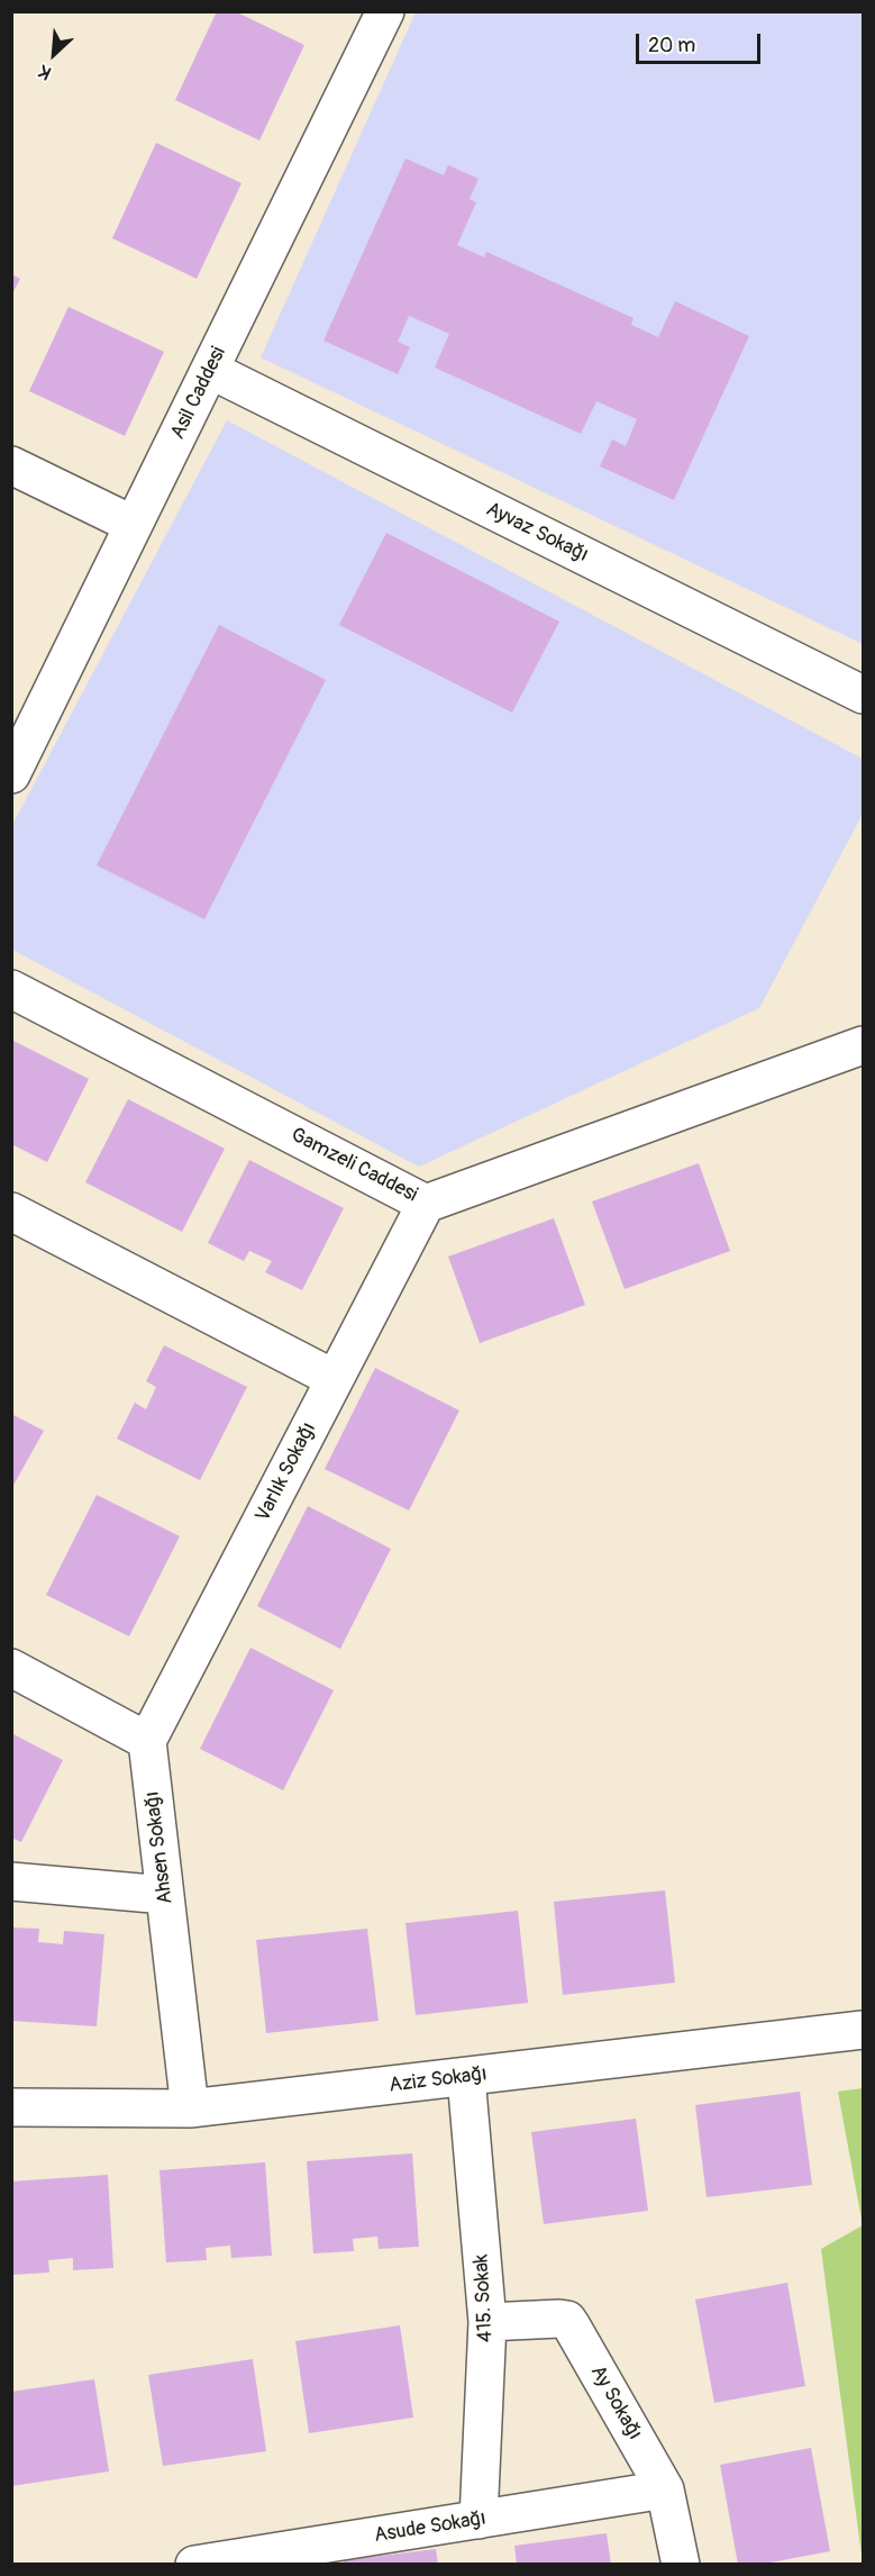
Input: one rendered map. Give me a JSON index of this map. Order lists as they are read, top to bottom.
{
  "streets": {
    "street": [
      "Asil Caddesi",
      "Ayvaz Sokağı",
      "Gamzeli Caddesi",
      "Varlık Sokağı",
      "Ahsen Sokağı",
      "Aziz Sokağı",
      "415. Sokak",
      "Ay Sokağı",
      "Asude Sokağı"
    ]
  },
  "crossings": [
    ["Asil Caddesi", "Ayvaz Sokağı"],
    ["Gamzeli Caddesi", "Varlık Sokağı"],
    ["Varlık Sokağı", "Ahsen Sokağı"],
    ["Ahsen Sokağı", "Aziz Sokağı"],
    ["Aziz Sokağı", "415. Sokak"],
    ["415. Sokak", "Ay Sokağı"],
    ["415. Sokak", "Asude Sokağı"],
    ["Ay Sokağı", "Asude Sokağı"]
  ],
  "scale_bar": "20 m",
  "north": "bottom left"
}
